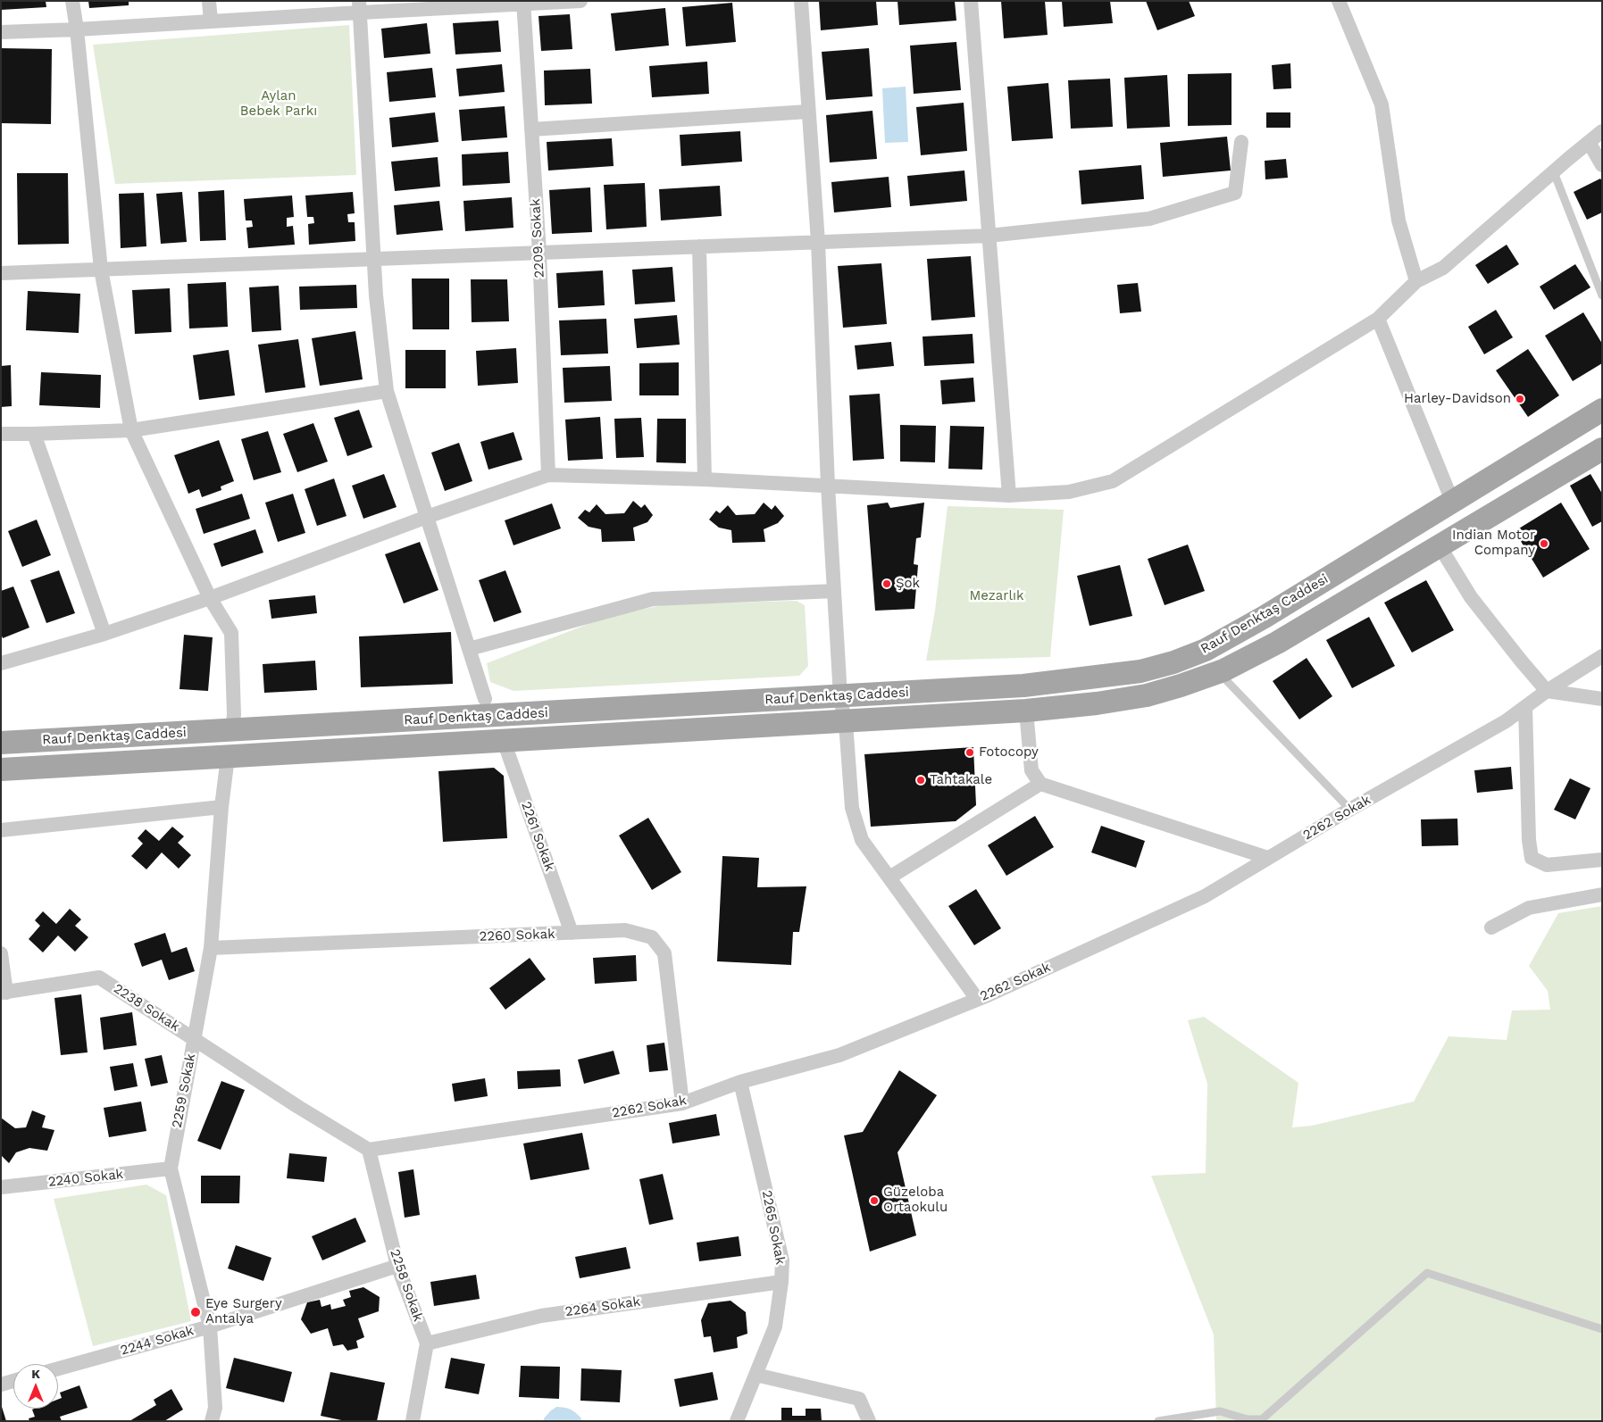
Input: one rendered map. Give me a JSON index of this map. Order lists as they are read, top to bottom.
{
  "streets": {
    "main road": ["Rauf Denktaş Caddesi"],
    "street": [
      "2209. Sokak",
      "2262 Sokak",
      "2261 Sokak",
      "2260 Sokak",
      "2238 Sokak",
      "2259 Sokak",
      "2240 Sokak",
      "2265 Sokak",
      "2258 Sokak",
      "2264 Sokak",
      "2244 Sokak"
    ]
  },
  "crossings": [
    ["Rauf Denktaş Caddesi", "2261 Sokak"],
    ["Rauf Denktaş Caddesi", "2259 Sokak"],
    ["2262 Sokak", "2260 Sokak"],
    ["2262 Sokak", "2238 Sokak"],
    ["2262 Sokak", "2265 Sokak"],
    ["2262 Sokak", "2258 Sokak"],
    ["2261 Sokak", "2260 Sokak"],
    ["2260 Sokak", "2259 Sokak"],
    ["2238 Sokak", "2259 Sokak"],
    ["2238 Sokak", "2258 Sokak"],
    ["2259 Sokak", "2240 Sokak"],
    ["2259 Sokak", "2244 Sokak"],
    ["2265 Sokak", "2264 Sokak"],
    ["2258 Sokak", "2264 Sokak"],
    ["2258 Sokak", "2244 Sokak"]
  ],
  "parks": ["Aylan Bebek Parkı", "Mezarlık"],
  "places": [
    "Harley-Davidson",
    "Indian Motor Company",
    "Şok",
    "Fotocopy",
    "Tahtakale",
    "Güzeloba Ortaokulu",
    "Eye Surgery Antalya"
  ],
  "north": "top"
}
